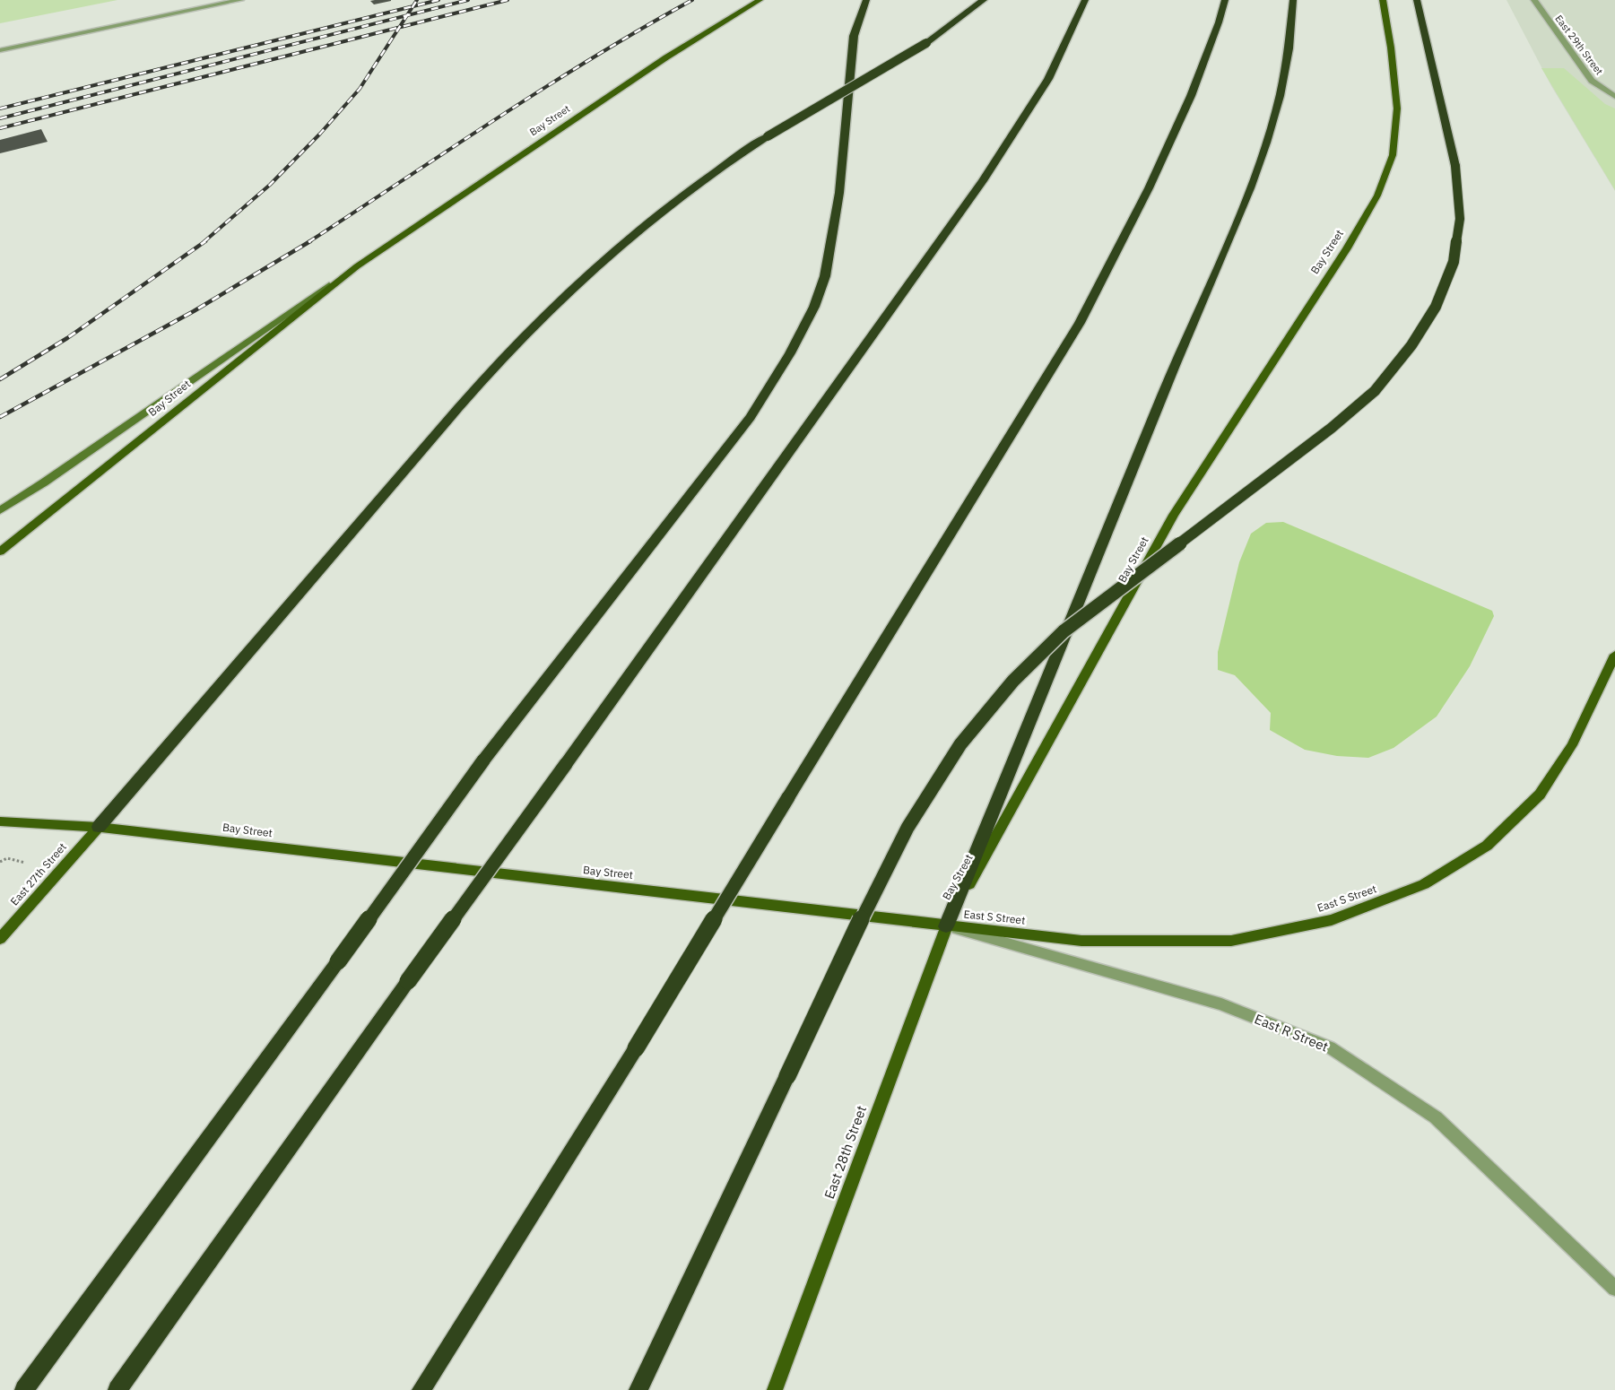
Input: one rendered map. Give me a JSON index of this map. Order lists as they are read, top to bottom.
{
  "streets": {
    "main road": [
      "Bay Street",
      "East 27th Street",
      "East S Street",
      "East 28th Street"
    ],
    "street": ["East 29th Street", "East R Street"]
  },
  "crossings": [
    ["Bay Street", "East 27th Street"],
    ["Bay Street", "East S Street"],
    ["Bay Street", "East R Street"],
    ["Bay Street", "East 28th Street"],
    ["East S Street", "East R Street"],
    ["East S Street", "East 28th Street"],
    ["East R Street", "East 28th Street"]
  ]
}
